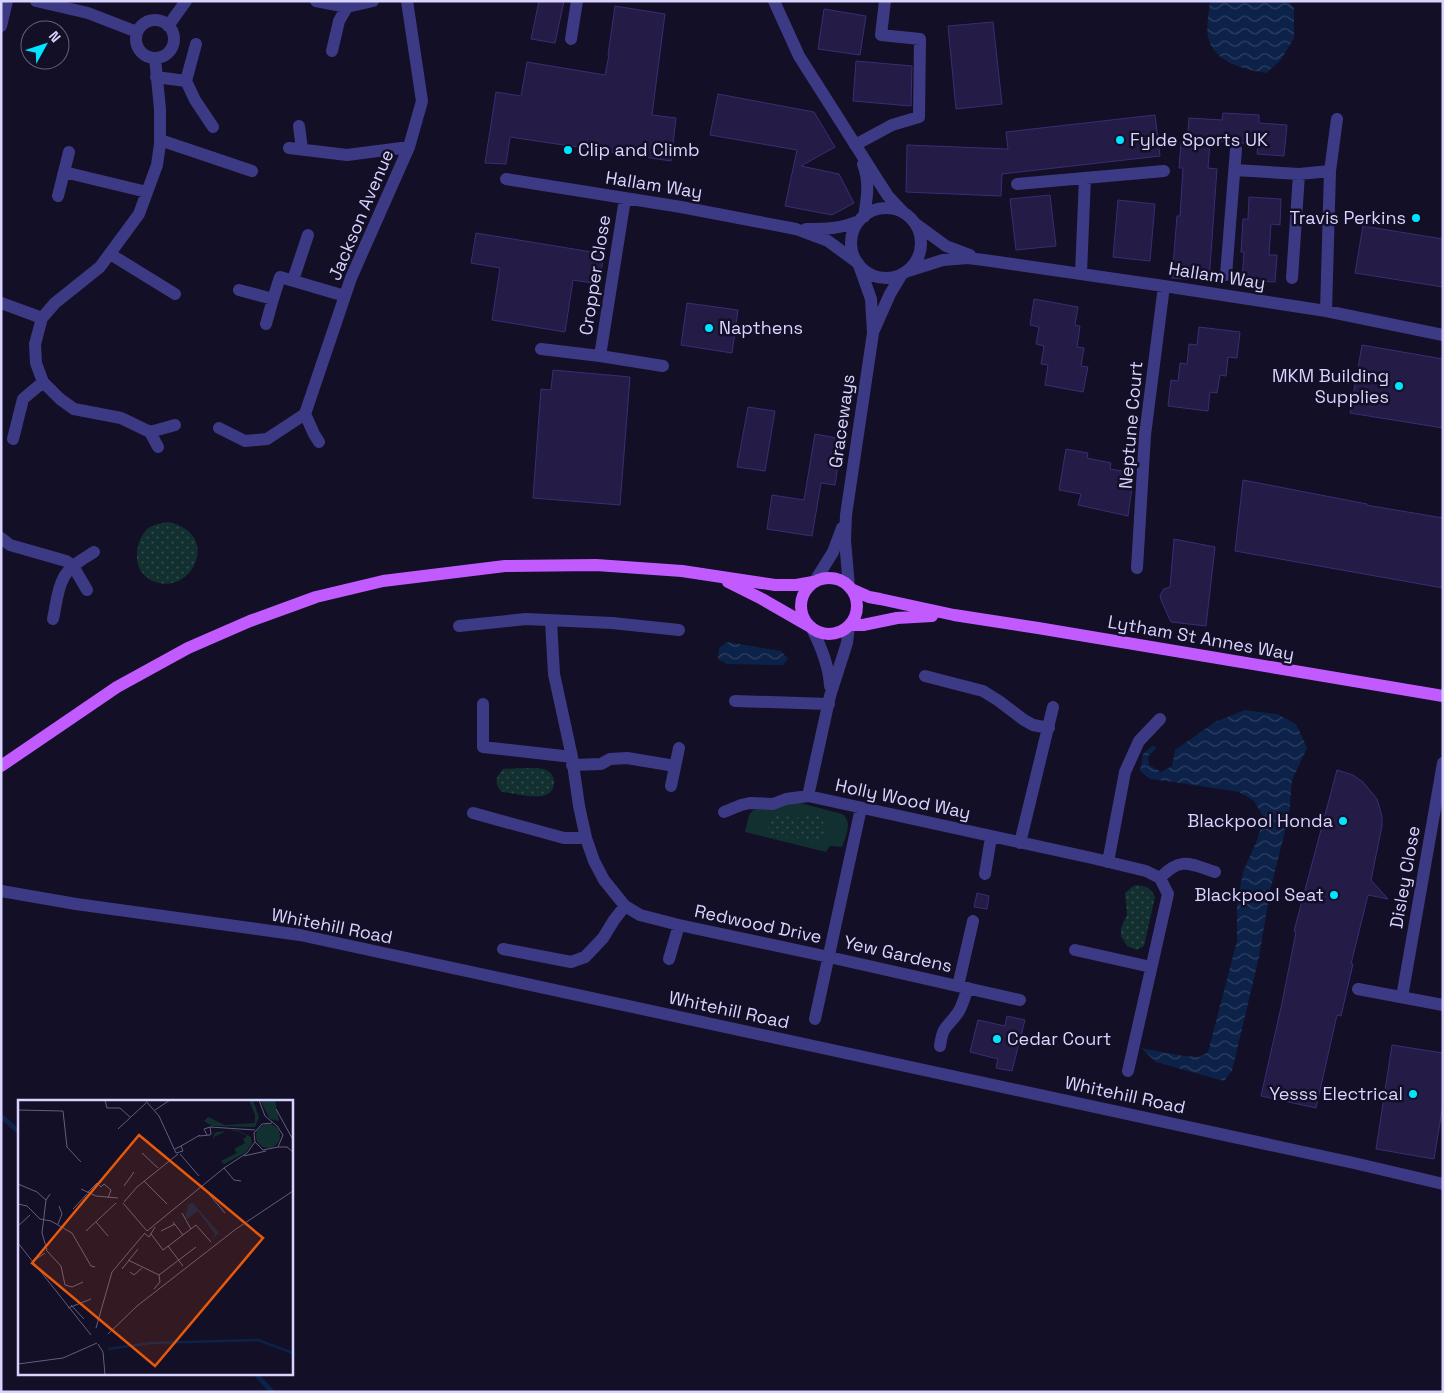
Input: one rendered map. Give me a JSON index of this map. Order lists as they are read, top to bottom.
{
  "streets": {
    "main road": ["Lytham St Annes Way"],
    "street": [
      "Hallam Way",
      "Jackson Avenue",
      "Cropper Close",
      "Graceways",
      "Neptune Court",
      "Holly Wood Way",
      "Disley Close",
      "Redwood Drive",
      "Whitehill Road",
      "Yew Gardens"
    ]
  },
  "crossings": [
    ["Hallam Way", "Cropper Close"],
    ["Hallam Way", "Graceways"],
    ["Hallam Way", "Neptune Court"],
    ["Graceways", "Lytham St Annes Way"],
    ["Graceways", "Holly Wood Way"],
    ["Lytham St Annes Way", "Holly Wood Way"],
    ["Holly Wood Way", "Yew Gardens"],
    ["Redwood Drive", "Yew Gardens"]
  ],
  "places": [
    "Fylde Sports UK",
    "Clip and Climb",
    "Travis Perkins",
    "Napthens",
    "MKM Building Supplies",
    "Blackpool Honda",
    "Blackpool Seat",
    "Cedar Court",
    "Yesss Electrical"
  ],
  "north": "top right"
}
